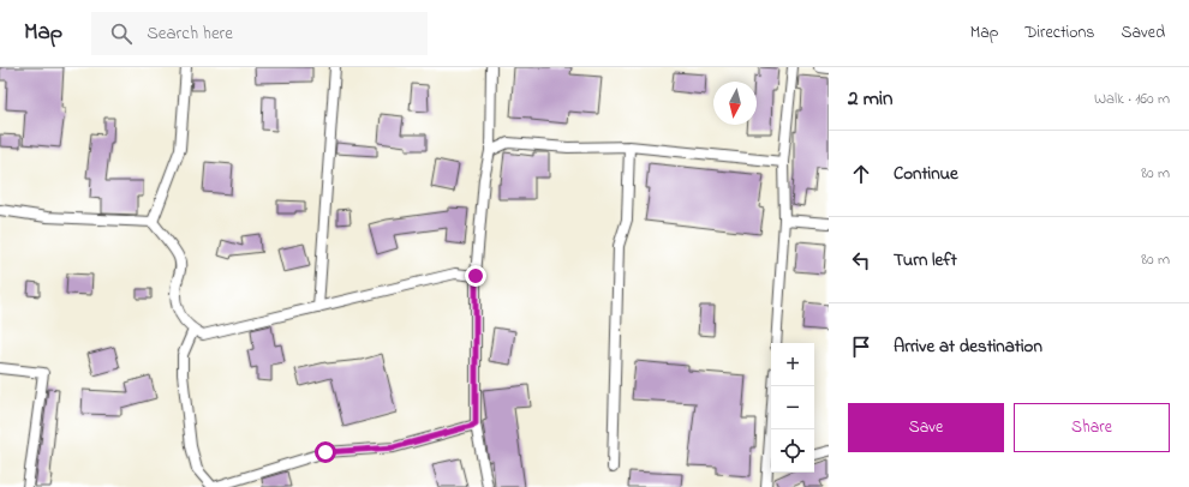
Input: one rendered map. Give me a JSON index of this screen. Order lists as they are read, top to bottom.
{
  "north": "bottom",
  "page": {
    "header": "Map",
    "search": "Search here",
    "nav": ["Map", "Directions", "Saved"],
    "heading": ["2 min", "Walk · 160 m"],
    "list": [
      ["Continue", "80 m"],
      ["Turn left", "80 m"],
      "Arrive at destination"
    ],
    "map_buttons": ["+", "−"],
    "buttons": ["Save", "Share"]
  }
}
